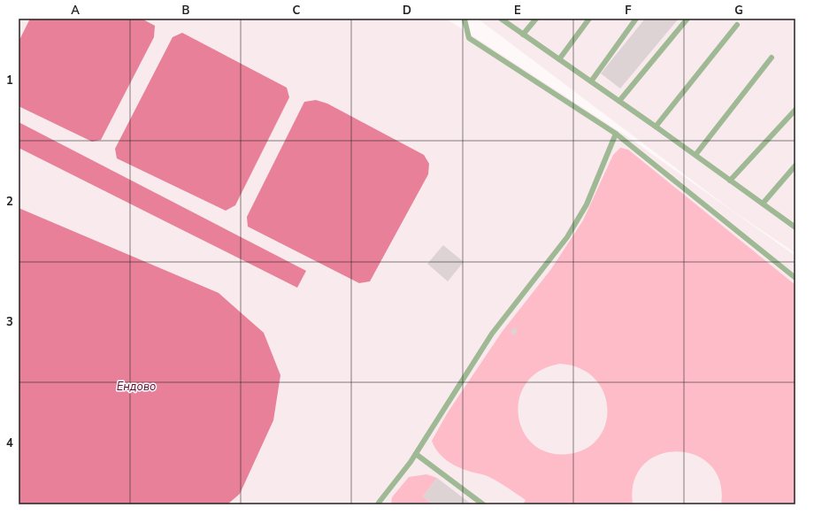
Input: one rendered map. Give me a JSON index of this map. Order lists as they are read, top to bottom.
{
  "water": ["Ендово"],
  "grid": {
    "columns": [
      "A",
      "B",
      "C",
      "D",
      "E",
      "F",
      "G"
    ],
    "rows": [
      "1",
      "2",
      "3",
      "4"
    ]
  }
}
